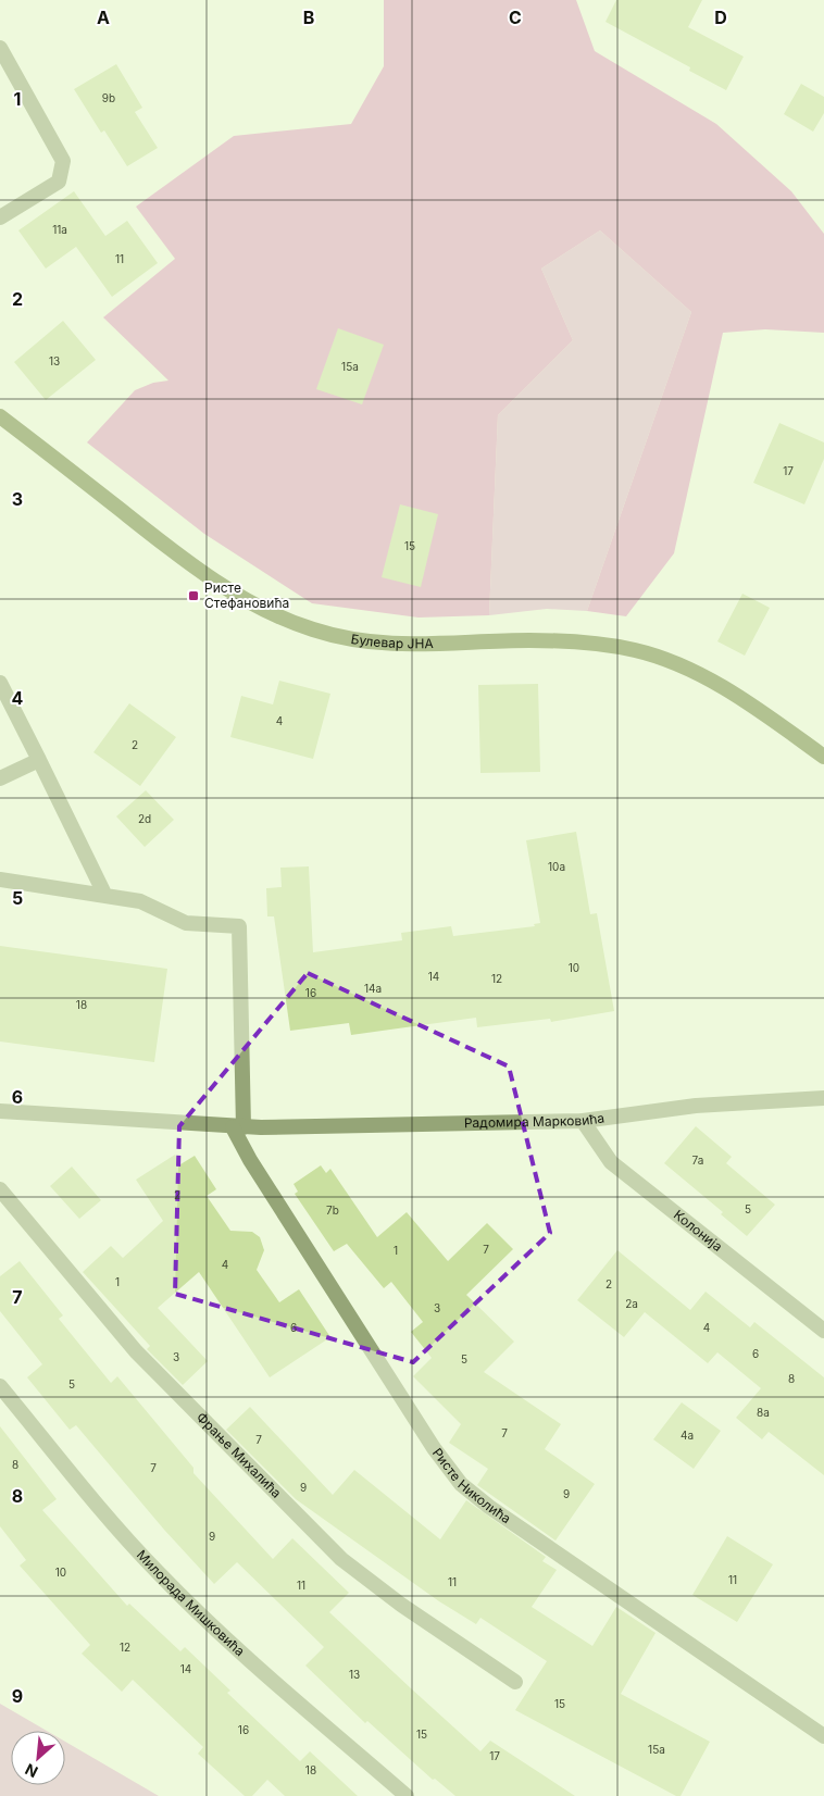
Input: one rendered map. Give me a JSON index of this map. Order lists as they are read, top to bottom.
{
  "streets": {
    "main road": ["Булевар ЈНА"],
    "street": [
      "Радомира Марковића",
      "Колонија",
      "Фрање Михалића",
      "Ристе Николића",
      "Милорада Мишковића"
    ]
  },
  "crossings": [
    ["Радомира Марковића", "Колонија"],
    ["Радомира Марковића", "Ристе Николића"]
  ],
  "places": {
    "transit": ["Ристе Стефановића"]
  },
  "house_numbers": [
    "9b",
    "11a",
    "11",
    "13",
    "15a",
    "17",
    "15",
    "4",
    "2",
    "2d",
    "10a",
    "10",
    "14",
    "12",
    "14a",
    "16",
    "18",
    "7a",
    "2",
    "5",
    "7b",
    "7",
    "1",
    "4",
    "1",
    "2",
    "2a",
    "3",
    "6",
    "4",
    "6",
    "3",
    "5",
    "8",
    "5",
    "8a",
    "7",
    "4a",
    "7",
    "8",
    "7",
    "9",
    "9",
    "9",
    "10",
    "11",
    "11",
    "11",
    "12",
    "14",
    "13",
    "15",
    "16",
    "15",
    "15a",
    "17",
    "18"
  ],
  "north": "bottom left",
  "grid": {
    "columns": [
      "A",
      "B",
      "C",
      "D"
    ],
    "rows": [
      "1",
      "2",
      "3",
      "4",
      "5",
      "6",
      "7",
      "8",
      "9"
    ]
  }
}
